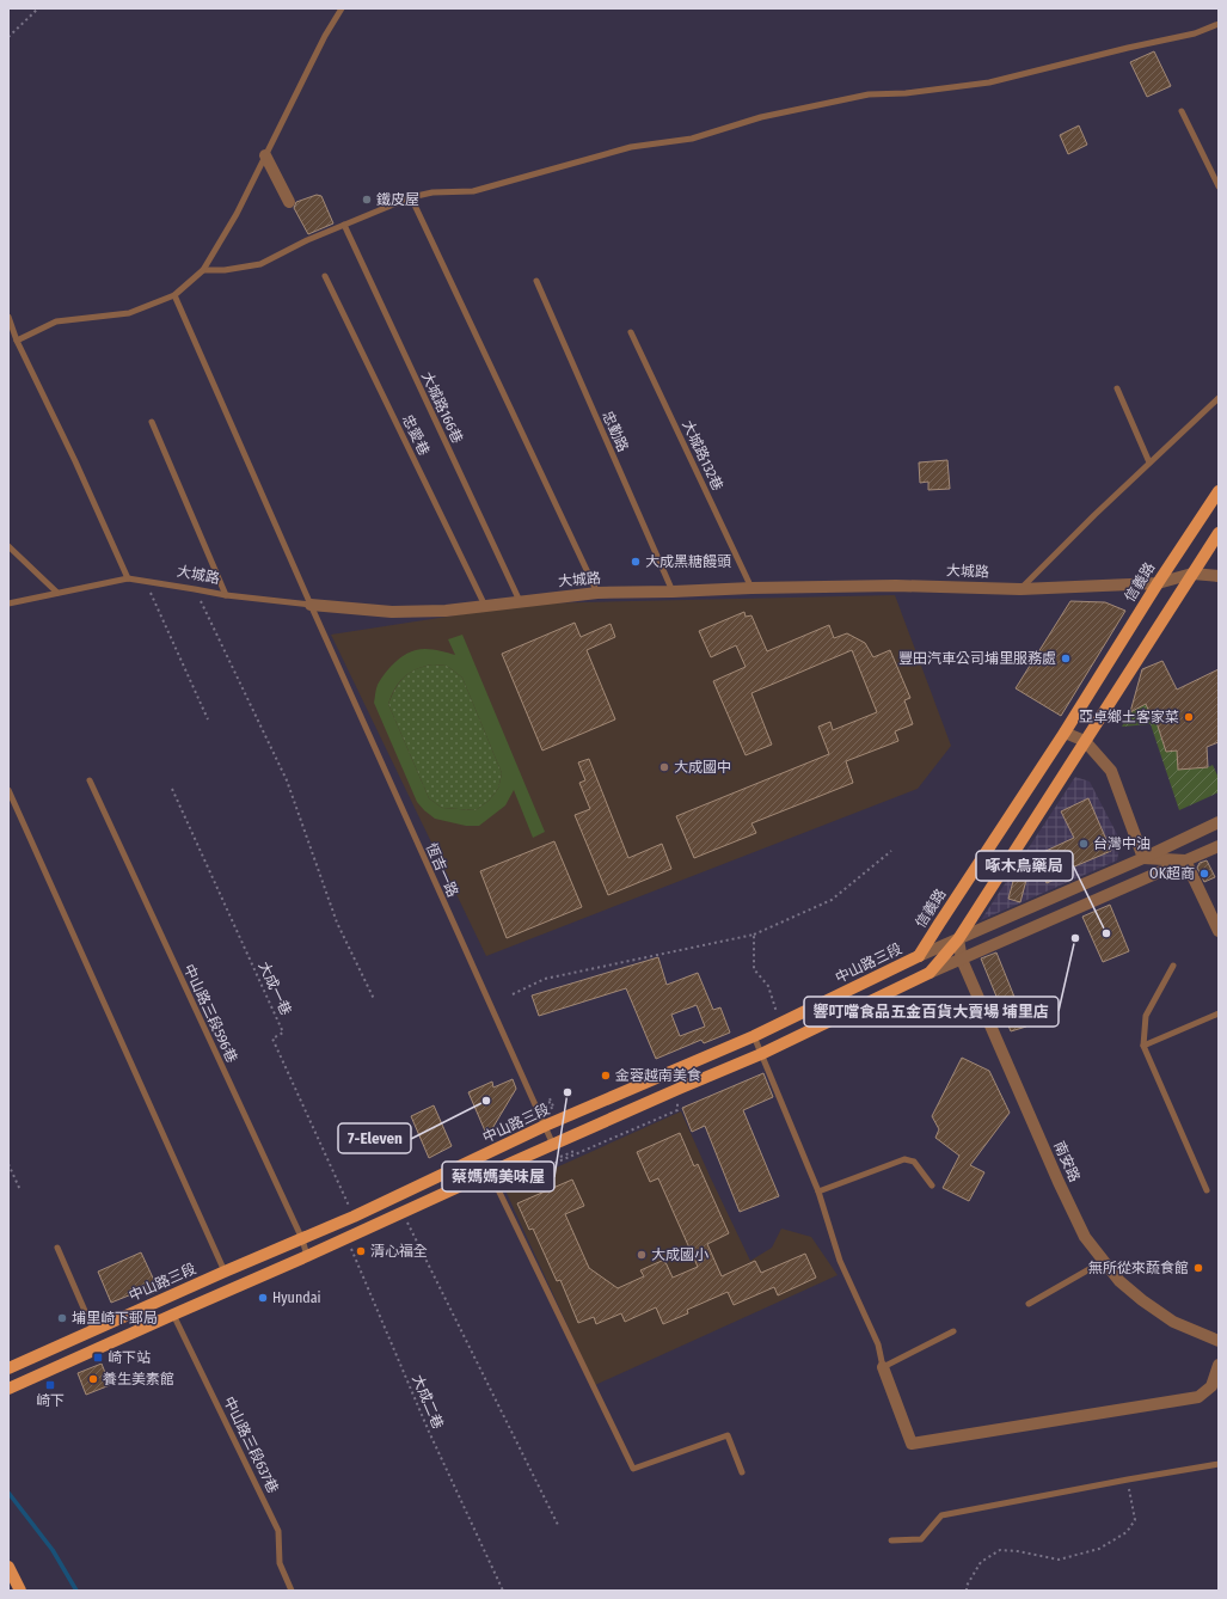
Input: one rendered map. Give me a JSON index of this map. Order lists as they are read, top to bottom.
{
  "streets": {
    "main road": ["信義路", "中山路三段"],
    "street": ["大城路", "南安路"],
    "lane": [
      "大城路166巷",
      "忠勤路",
      "忠愛巷",
      "大城路132巷",
      "恆吉一路",
      "中山路三段596巷",
      "中山路三段637巷"
    ],
    "path": ["大成一巷", "大成二巷"]
  },
  "crossings": [
    ["大城路166巷", "大城路"],
    ["忠勤路", "大城路"],
    ["忠愛巷", "大城路"],
    ["大城路132巷", "大城路"],
    ["大城路", "信義路"],
    ["大城路", "恆吉一路"],
    ["信義路", "中山路三段"],
    ["恆吉一路", "中山路三段"],
    ["中山路三段", "大成一巷"],
    ["中山路三段", "中山路三段596巷"],
    ["中山路三段", "南安路"]
  ],
  "places": {
    "other": [
      "鐵皮屋",
      "大成黑糖饅頭",
      "豐田汽車公司埔里服務處",
      "亞卓鄉土客家菜",
      "大成國中",
      "台灣中油",
      "OK超商",
      "啄木鳥藥局",
      "響叮噹食品五金百貨大賣場 埔里店",
      "金蓉越南美食",
      "蔡媽媽美味屋",
      "7-Eleven",
      "清心福全",
      "大成國小",
      "無所從來蔬食館",
      "Hyundai",
      "埔里崎下郵局",
      "養生美素館"
    ],
    "transit": ["崎下站", "崎下"]
  }
}
